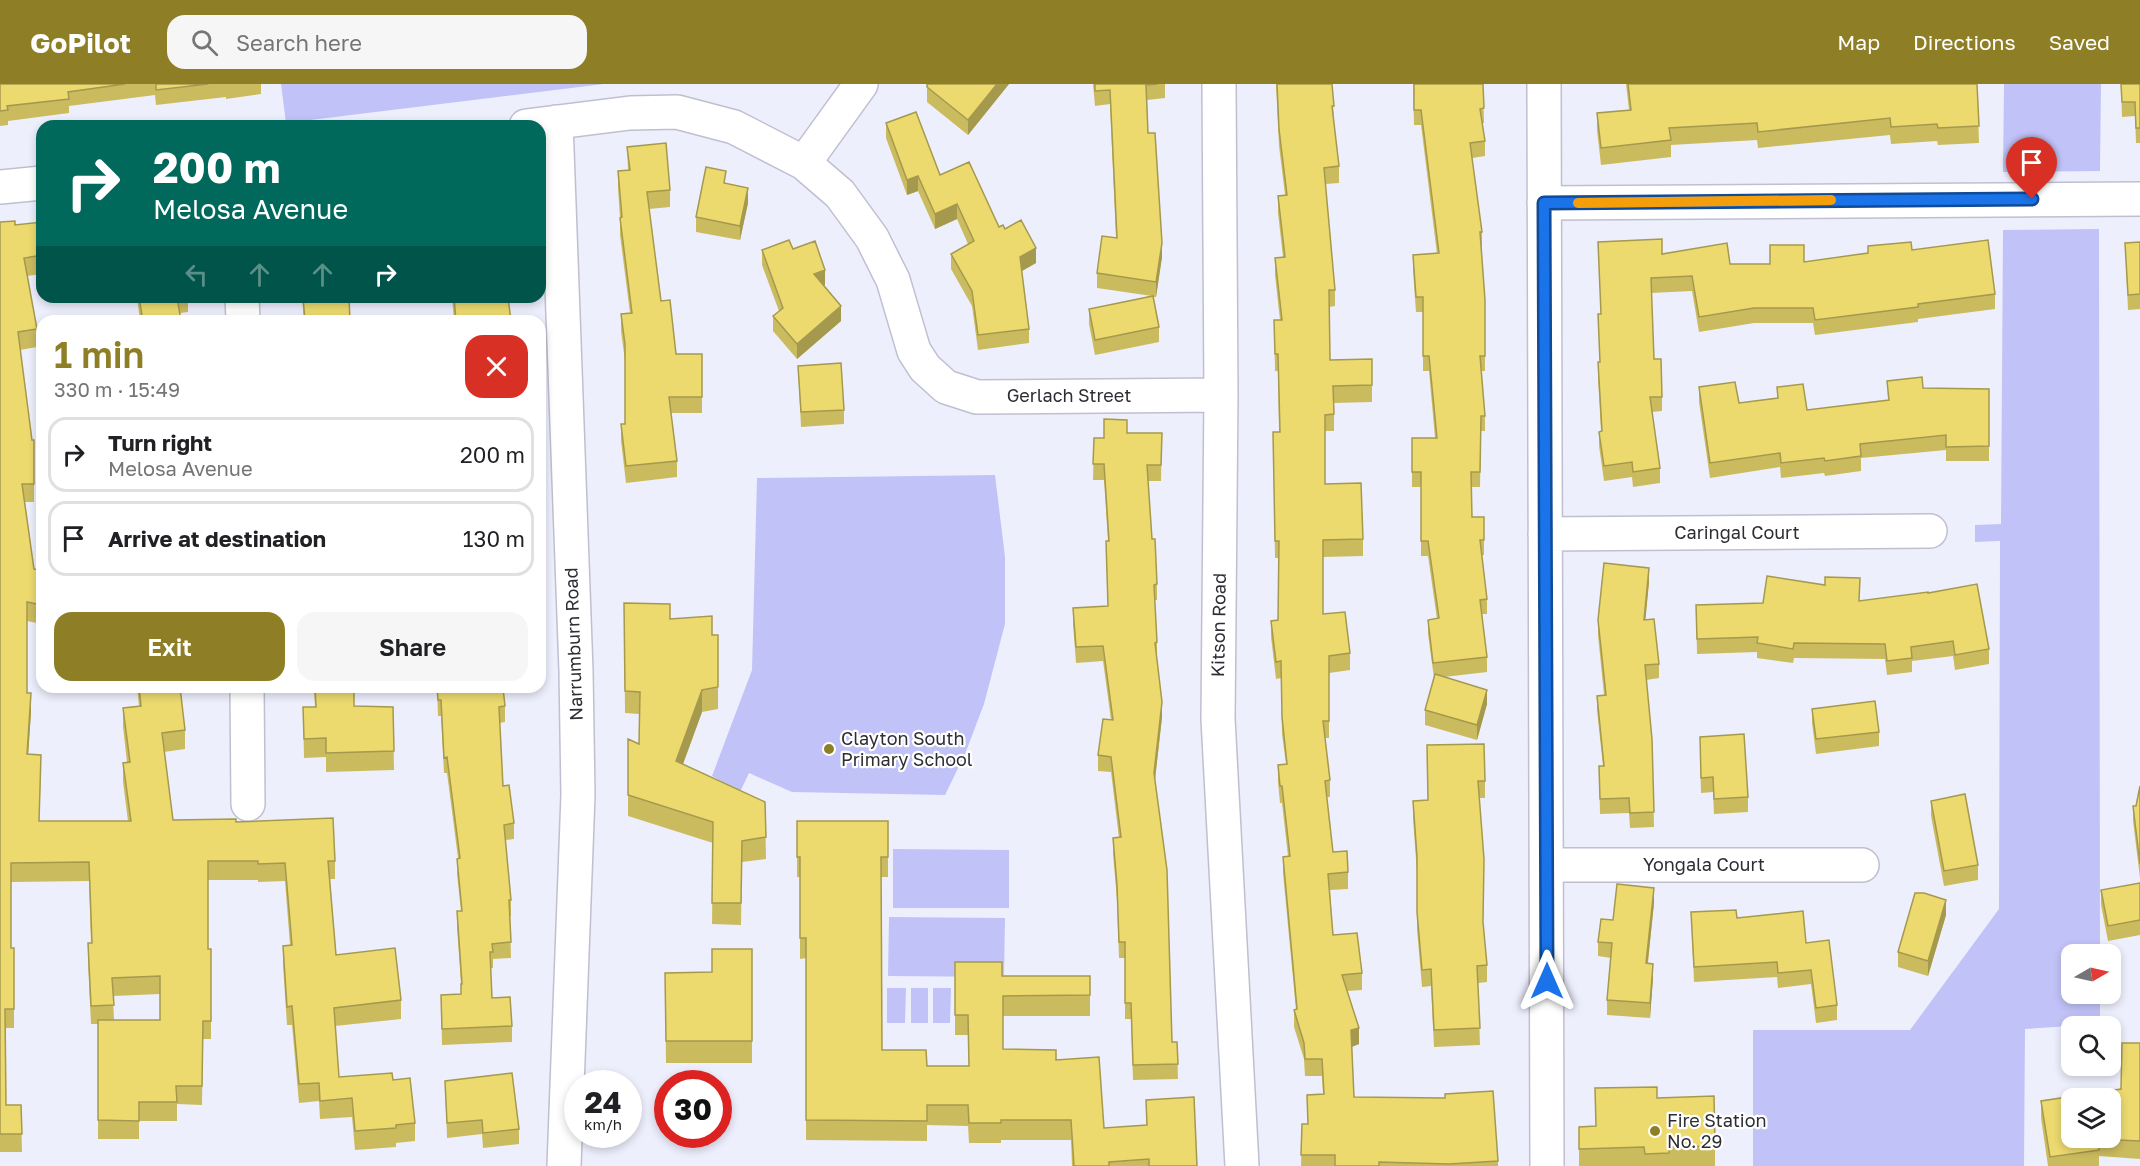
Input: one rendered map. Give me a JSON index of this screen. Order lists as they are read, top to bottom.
{
  "streets": {
    "street": [
      "Gerlach Street",
      "Caringal Court",
      "Kitson Road",
      "Narrumburn Road",
      "Yongala Court"
    ]
  },
  "crossings": [
    ["Gerlach Street", "Kitson Road"]
  ],
  "places": ["Clayton South Primary School", "Fire Station No. 29"],
  "north": "right",
  "page": {
    "header": "GoPilot",
    "search": "Search here",
    "nav": ["Map", "Directions", "Saved"],
    "turn": ["200 m", "Melosa Avenue"],
    "heading": ["1 min", "330 m · 15:49"],
    "list": [
      {
        "name": "Turn right",
        "note": "Melosa Avenue",
        "value": "200 m"
      },
      {
        "name": "Arrive at destination",
        "value": "130 m"
      }
    ],
    "buttons": ["Exit", "Share"],
    "speed": "24 km/h",
    "limit": "30"
  }
}
